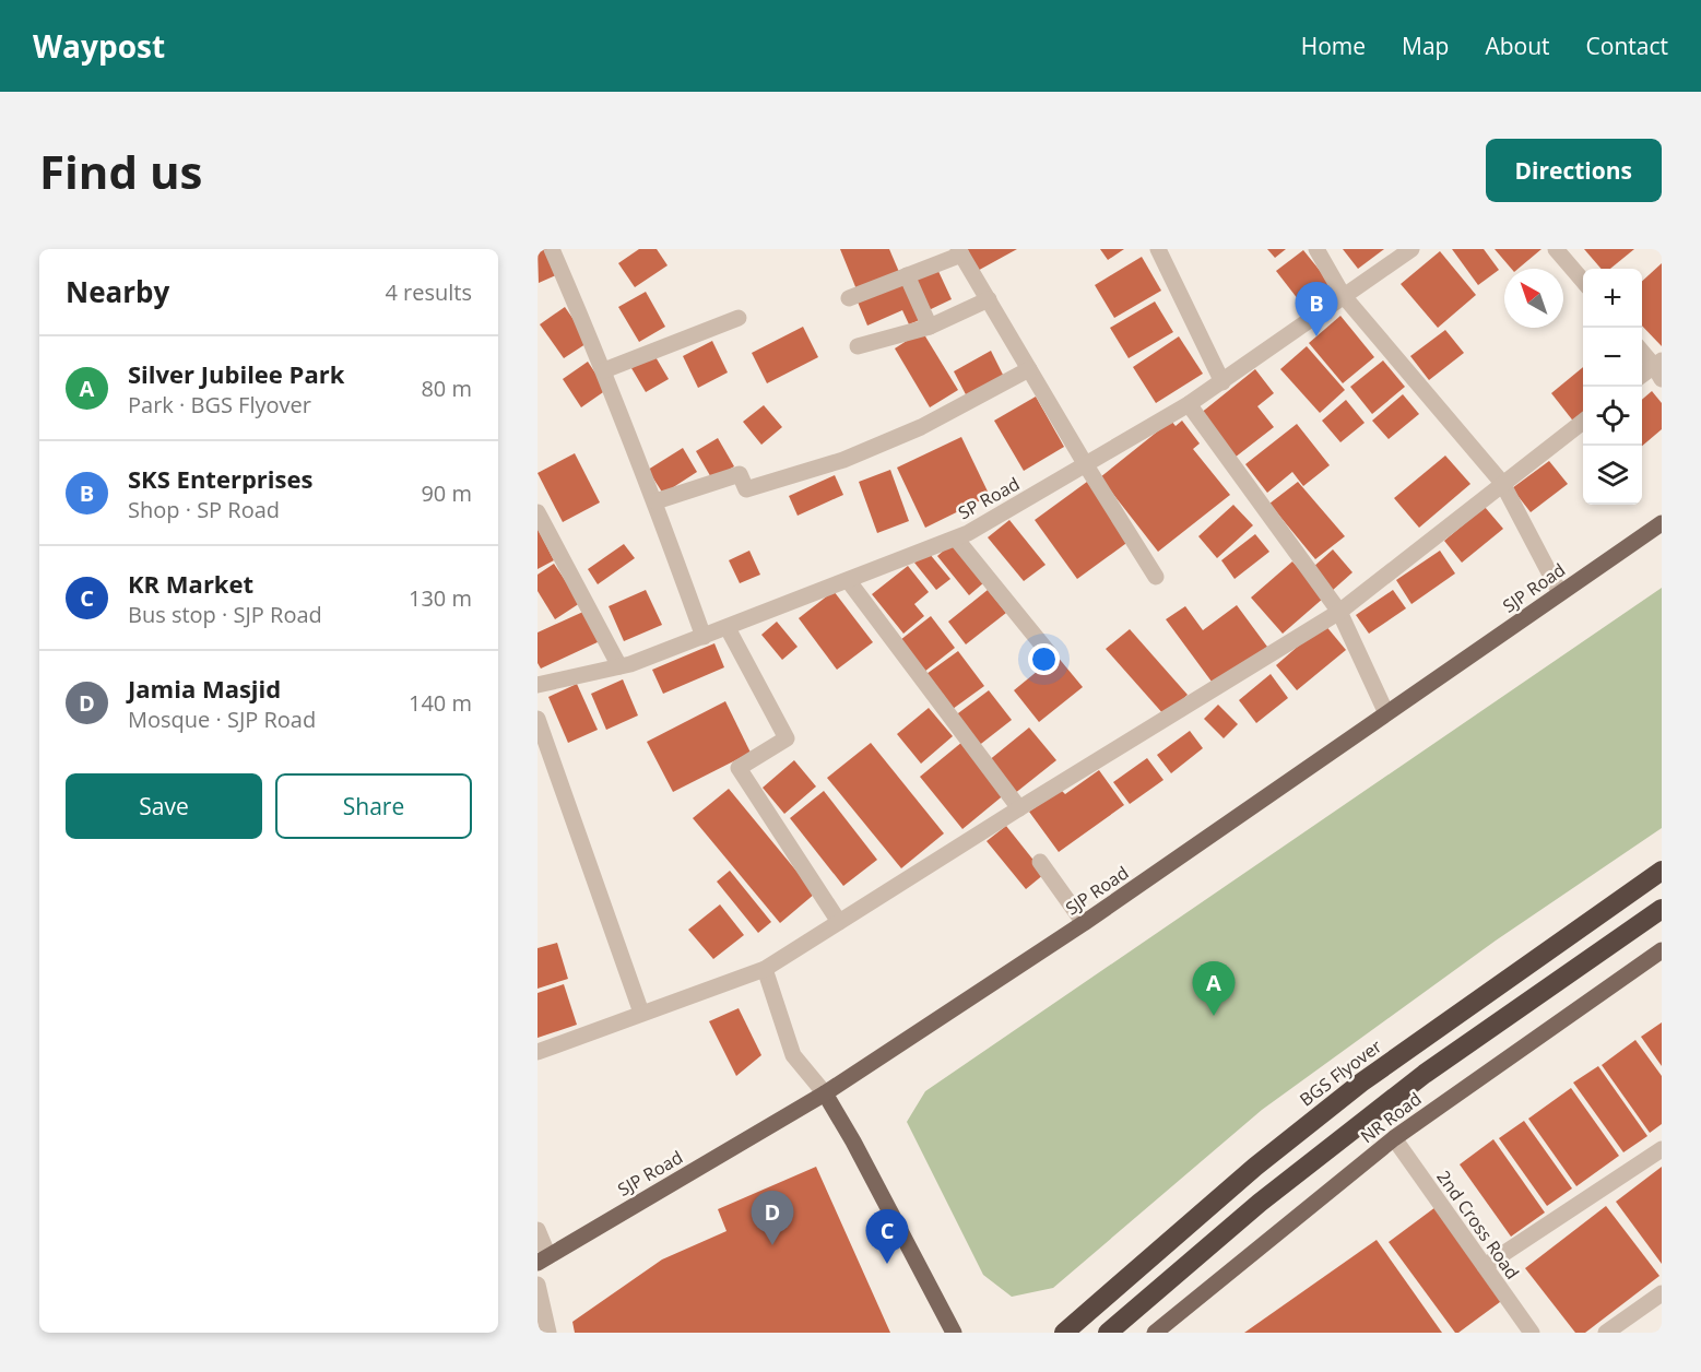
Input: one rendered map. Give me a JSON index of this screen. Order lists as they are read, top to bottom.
{
  "streets": {
    "highway": ["BGS Flyover"],
    "main road": ["SJP Road", "NR Road"],
    "street": ["SP Road", "2nd Cross Road"]
  },
  "crossings": [
    ["NR Road", "2nd Cross Road"]
  ],
  "north": "top left",
  "page": {
    "header": "Waypost",
    "nav": [
      "Home",
      "Map",
      "About",
      "Contact"
    ],
    "buttons": [
      "Directions",
      ["Save", "Share"]
    ],
    "title": "Find us",
    "heading": ["Nearby", "4 results"],
    "map_buttons": ["+", "−"],
    "pins": [
      "B",
      "A",
      "D",
      "C"
    ],
    "list": [
      {
        "mark": "A",
        "name": "Silver Jubilee Park",
        "note": "Park · BGS Flyover",
        "value": "80 m"
      },
      {
        "mark": "B",
        "name": "SKS Enterprises",
        "note": "Shop · SP Road",
        "value": "90 m"
      },
      {
        "mark": "C",
        "name": "KR Market",
        "note": "Bus stop · SJP Road",
        "value": "130 m"
      },
      {
        "mark": "D",
        "name": "Jamia Masjid",
        "note": "Mosque · SJP Road",
        "value": "140 m"
      }
    ]
  }
}
